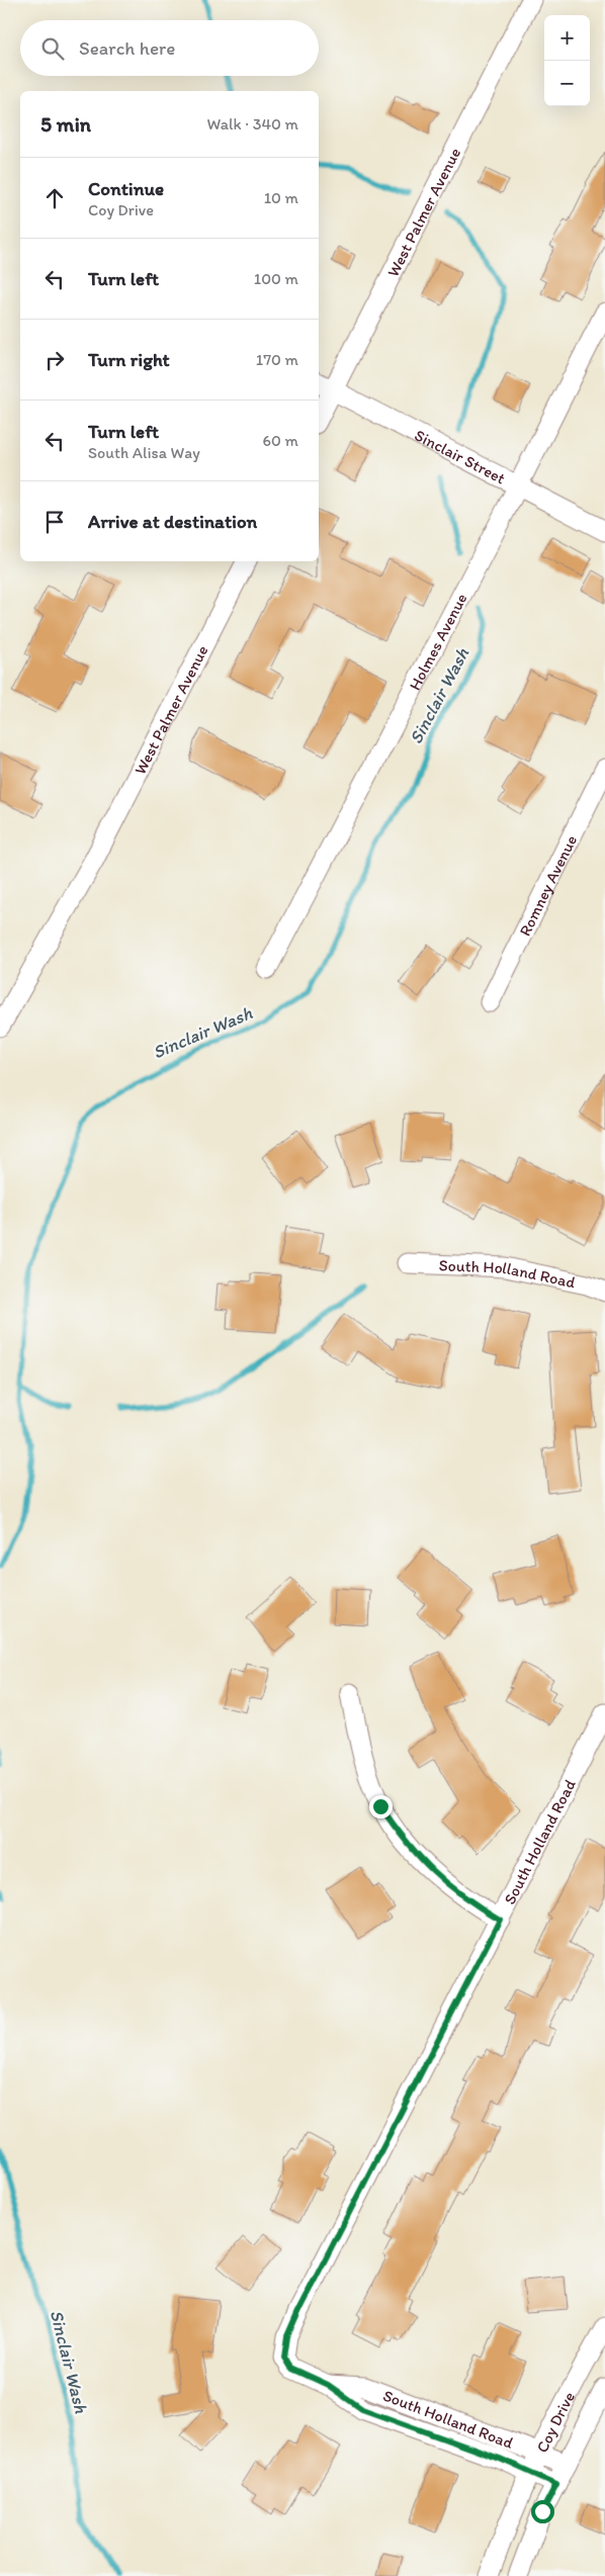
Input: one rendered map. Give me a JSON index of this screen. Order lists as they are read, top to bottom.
{
  "streets": {
    "street": [
      "West Palmer Avenue",
      "Sinclair Street",
      "Holmes Avenue",
      "Romney Avenue",
      "South Holland Road",
      "Coy Drive"
    ]
  },
  "crossings": [
    ["West Palmer Avenue", "Sinclair Street"],
    ["Sinclair Street", "Holmes Avenue"],
    ["South Holland Road", "Coy Drive"]
  ],
  "water": ["Sinclair Wash"],
  "page": {
    "map_buttons": ["+", "−"],
    "search": "Search here",
    "heading": ["5 min", "Walk · 340 m"],
    "list": [
      ["Continue", "Coy Drive", "10 m"],
      ["Turn left", "100 m"],
      ["Turn right", "170 m"],
      ["Turn left", "South Alisa Way", "60 m"],
      "Arrive at destination"
    ]
  }
}
